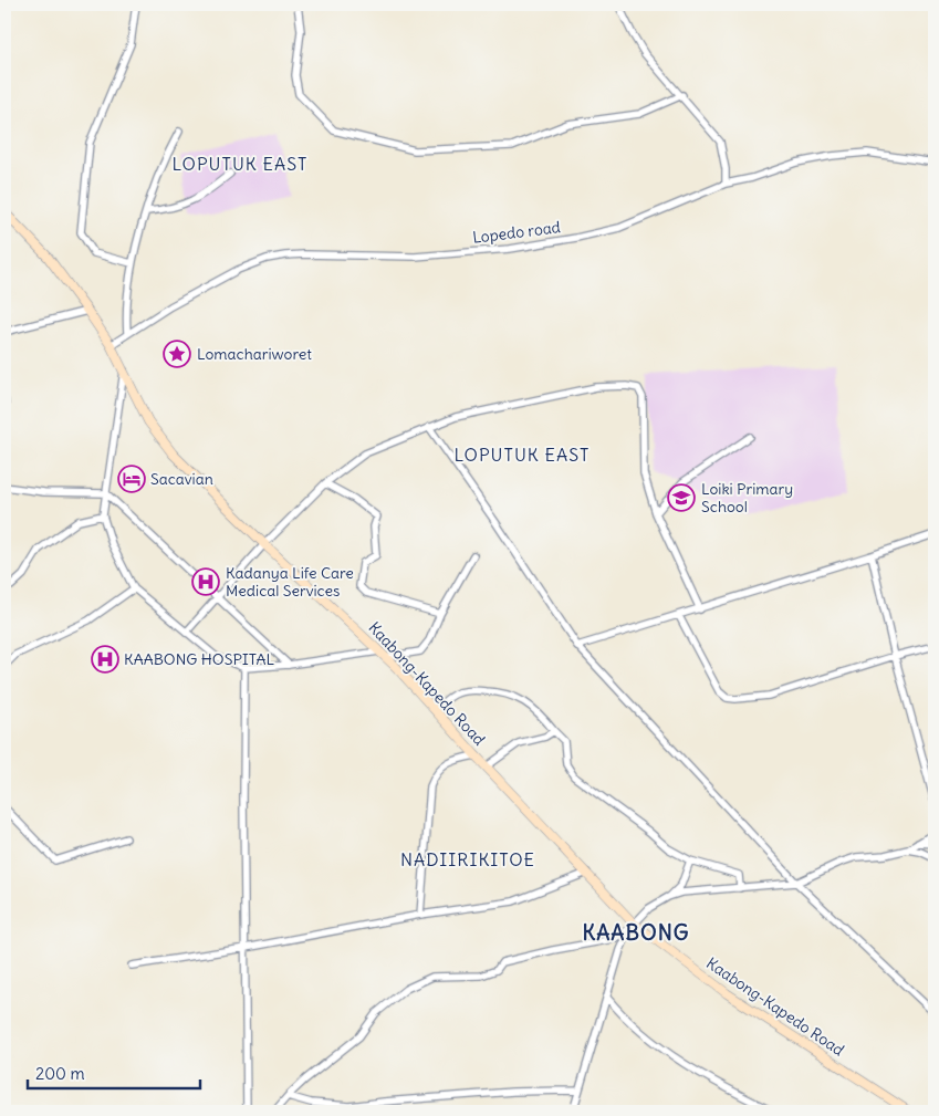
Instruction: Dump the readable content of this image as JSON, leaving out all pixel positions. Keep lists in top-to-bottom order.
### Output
{
  "streets": {
    "main road": ["Kaabong-Kapedo Road"],
    "street": ["Lopedo road"]
  },
  "crossings": [
    ["Lopedo road", "Kaabong-Kapedo Road"]
  ],
  "districts": [
    "LOPUTUK EAST",
    "LOPUTUK EAST",
    "NADIIRIKITOE",
    "KAABONG"
  ],
  "places": {
    "place": ["Lomachariworet"],
    "hotel": ["Sacavian"],
    "school or university": ["Loiki Primary School"],
    "hospital": ["Kadanya Life Care Medical Services", "KAABONG HOSPITAL"]
  },
  "scale_bar": "200 m"
}
